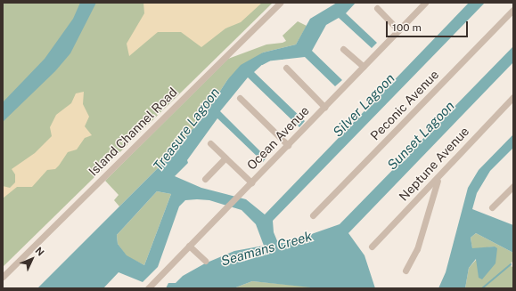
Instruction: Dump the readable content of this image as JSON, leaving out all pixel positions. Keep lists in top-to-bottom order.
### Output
{
  "streets": {
    "street": [
      "Peconic Avenue",
      "Island Channel Road",
      "Ocean Avenue",
      "Neptune Avenue"
    ]
  },
  "water": [
    "Silver Lagoon",
    "Treasure Lagoon",
    "Sunset Lagoon",
    "Seamans Creek"
  ],
  "scale_bar": "100 m",
  "north": "top right"
}
